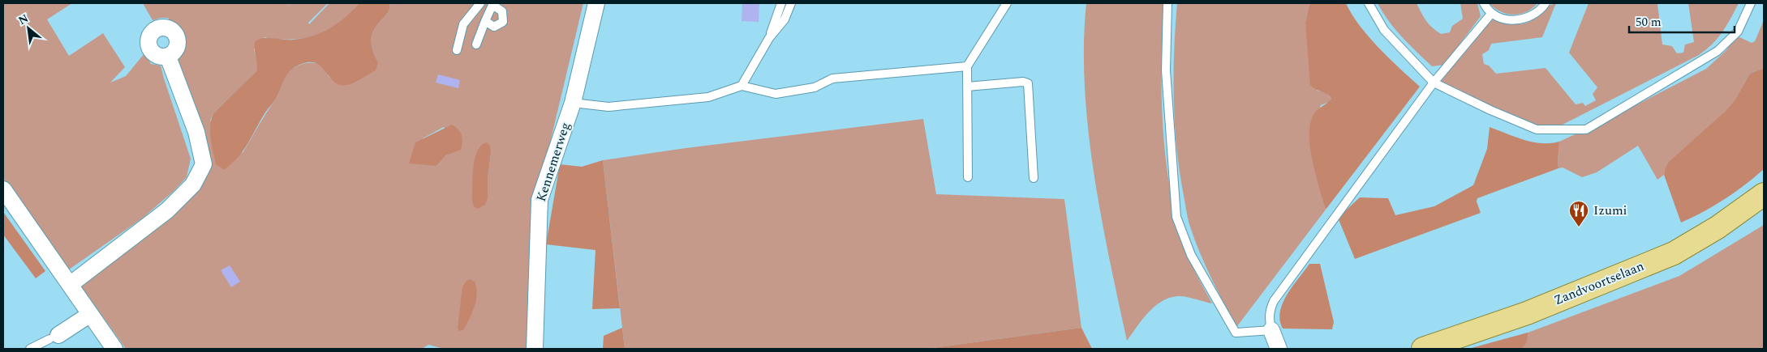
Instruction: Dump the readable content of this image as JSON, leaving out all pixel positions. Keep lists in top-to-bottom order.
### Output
{
  "streets": {
    "main road": ["Zandvoortselaan"],
    "street": ["Kennemerweg"]
  },
  "places": {
    "restaurant": ["Izumi"]
  },
  "scale_bar": "50 m",
  "north": "top left"
}
